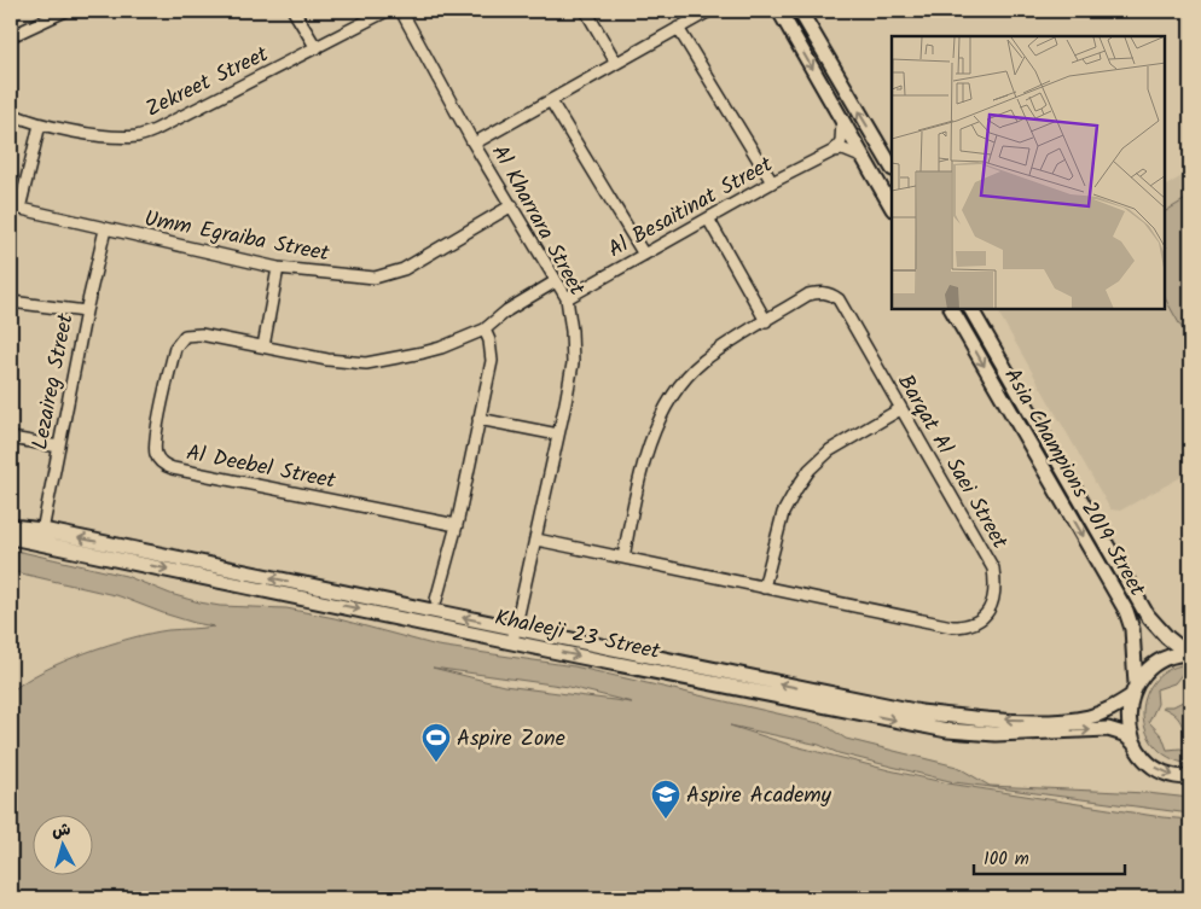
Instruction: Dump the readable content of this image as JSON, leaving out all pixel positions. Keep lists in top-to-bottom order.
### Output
{
  "streets": {
    "main road": ["Asia Champions 2019 Street", "Khaleeji 23 Street"],
    "street": [
      "Zekreet Street",
      "Al Besaitinat Street",
      "Al Kharrara Street",
      "Umm Egraiba Street",
      "Lezaireg Street",
      "Barqat Al Saei Street",
      "Al Deebel Street"
    ]
  },
  "crossings": [
    ["Al Besaitinat Street", "Al Kharrara Street"],
    ["Al Kharrara Street", "Umm Egraiba Street"],
    ["Al Kharrara Street", "Barqat Al Saei Street"],
    ["Al Kharrara Street", "Al Deebel Street"],
    ["Al Kharrara Street", "Khaleeji 23 Street"],
    ["Umm Egraiba Street", "Lezaireg Street"],
    ["Lezaireg Street", "Khaleeji 23 Street"],
    ["Asia Champions 2019 Street", "Khaleeji 23 Street"]
  ],
  "places": {
    "sports": ["Aspire Zone"],
    "school or university": ["Aspire Academy"]
  },
  "scale_bar": "100 m",
  "north": "top"
}
